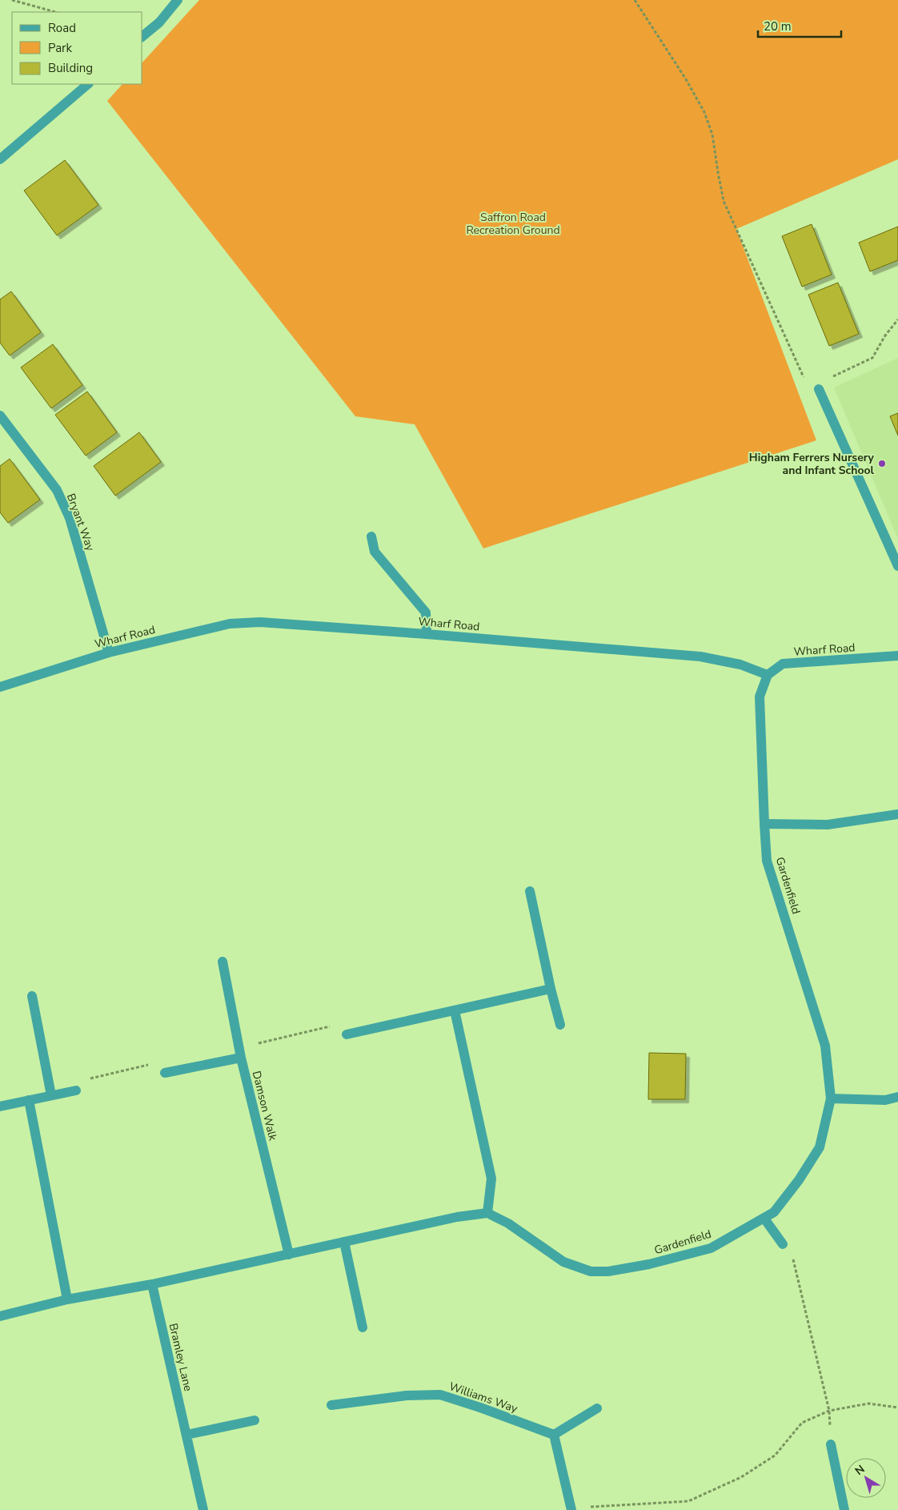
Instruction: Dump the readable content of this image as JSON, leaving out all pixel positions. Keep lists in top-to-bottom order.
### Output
{
  "streets": {
    "street": [
      "Bryant Way",
      "Wharf Road",
      "Gardenfield",
      "Damson Walk",
      "Bramley Lane",
      "Williams Way"
    ]
  },
  "crossings": [
    ["Bryant Way", "Wharf Road"],
    ["Wharf Road", "Gardenfield"]
  ],
  "parks": ["Saffron Road Recreation Ground"],
  "places": ["Higham Ferrers Nursery and Infant School"],
  "legend": ["Road", "Park", "Building"],
  "scale_bar": "20 m",
  "north": "top left"
}
